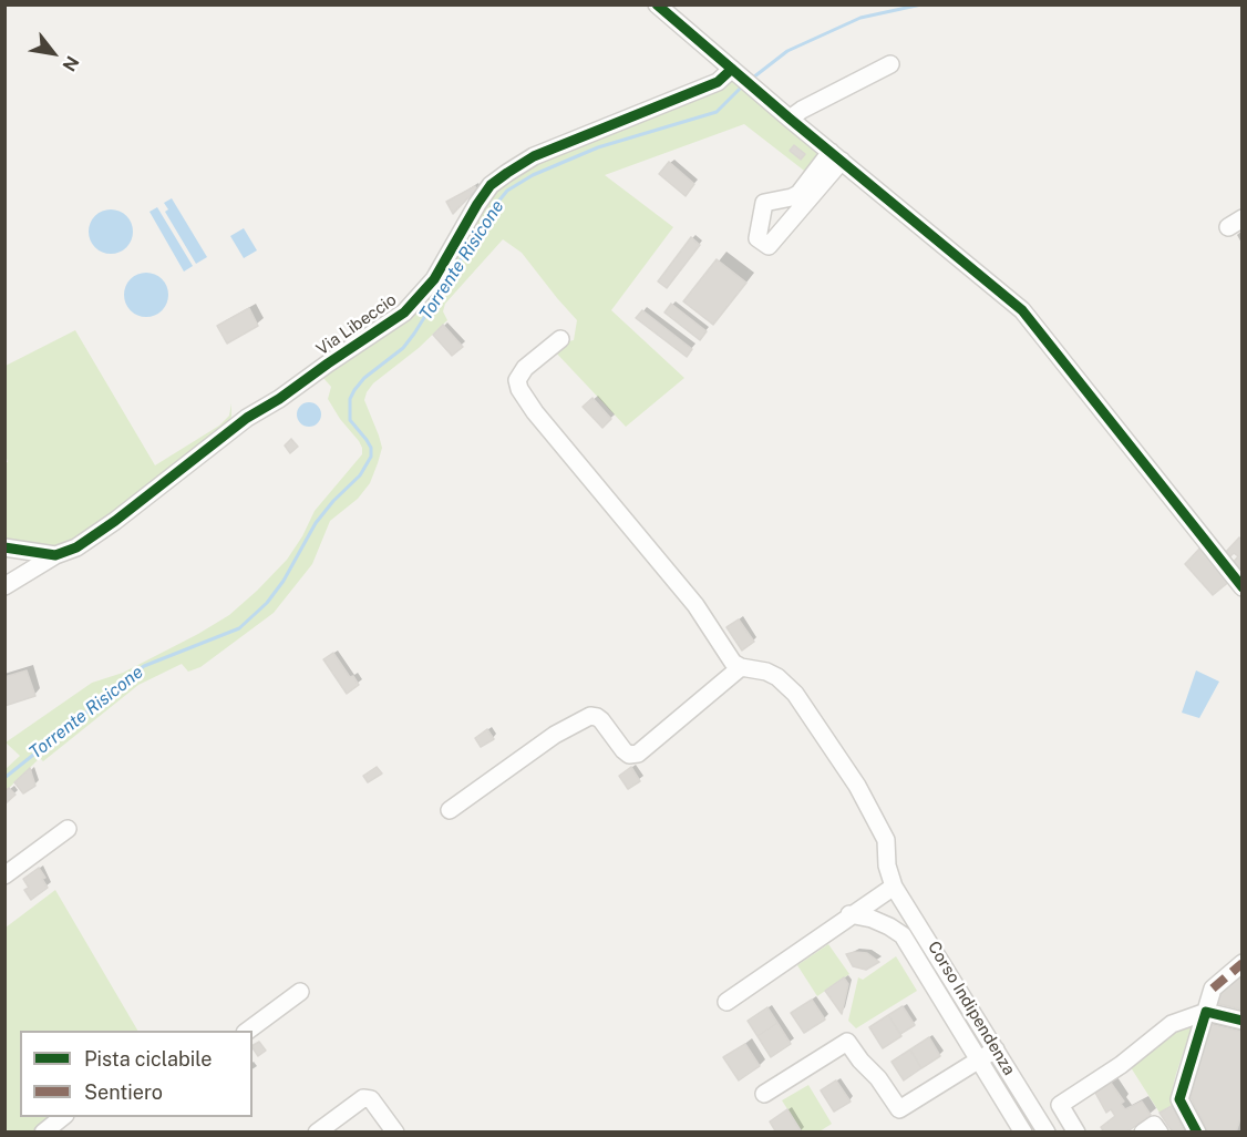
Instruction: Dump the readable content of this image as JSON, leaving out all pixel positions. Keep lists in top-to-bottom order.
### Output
{
  "streets": {
    "street": ["Via Libeccio", "Corso Indipendenza"]
  },
  "water": ["Torrente Risicone"],
  "legend": ["Pista ciclabile", "Sentiero"],
  "north": "bottom right"
}
